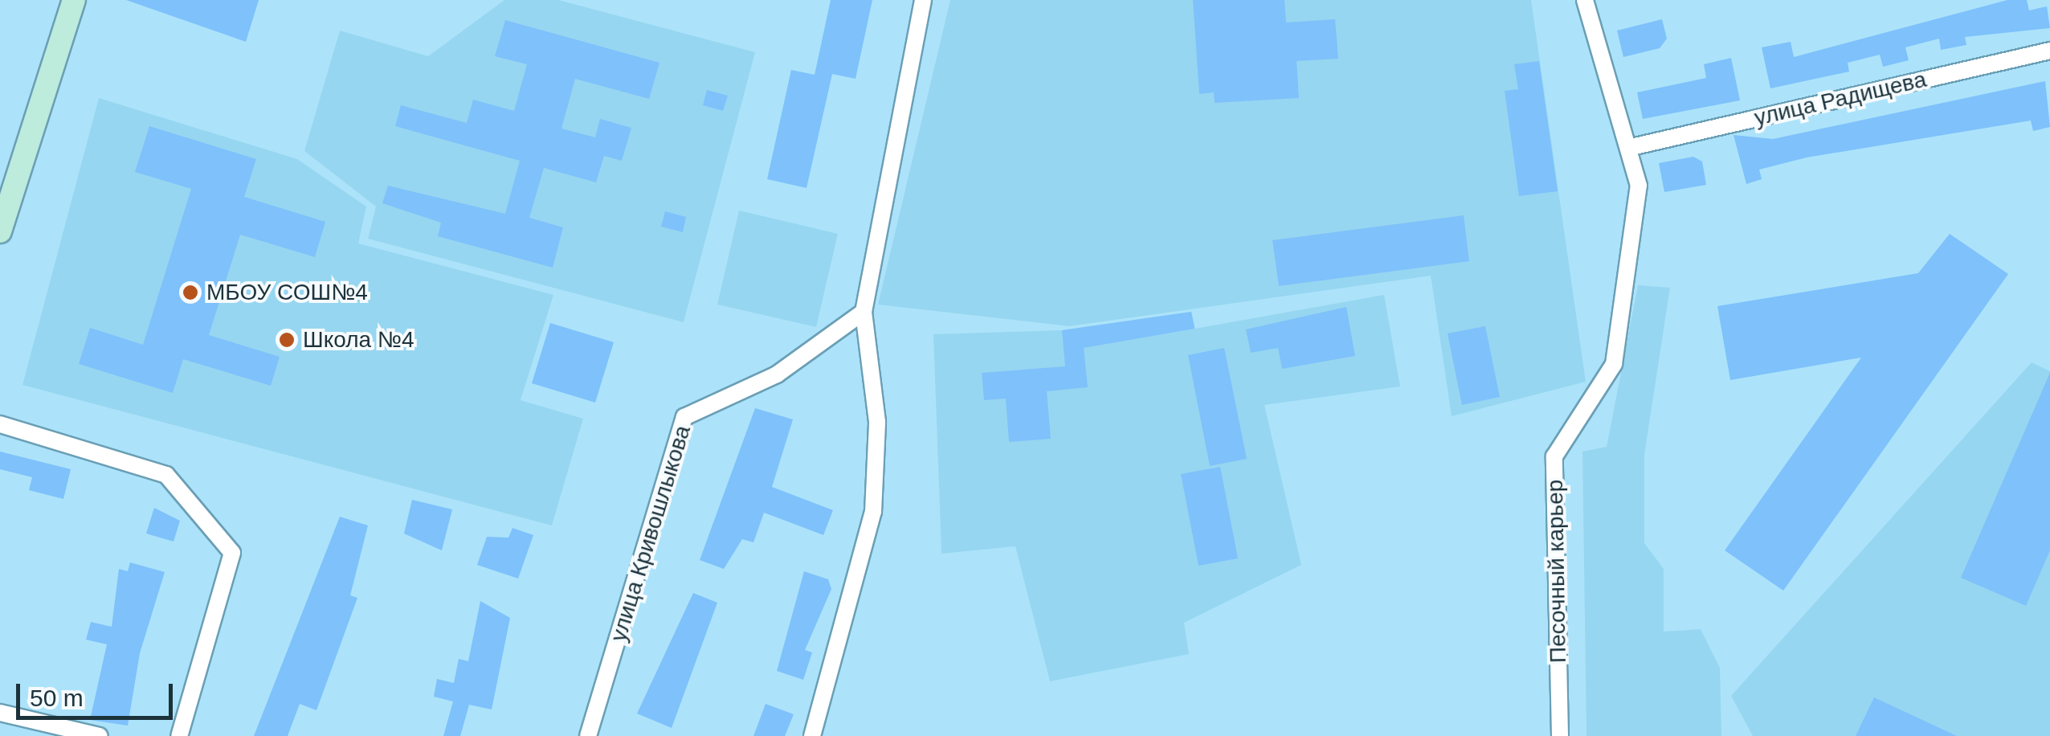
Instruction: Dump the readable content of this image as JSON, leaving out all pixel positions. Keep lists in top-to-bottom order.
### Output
{
  "streets": {
    "street": ["улица Радищева", "улица Кривошлыкова", "Песочный карьер"]
  },
  "crossings": [
    ["улица Радищева", "Песочный карьер"]
  ],
  "places": ["МБОУ СОШ№4", "Школа №4"],
  "scale_bar": "50 m"
}
